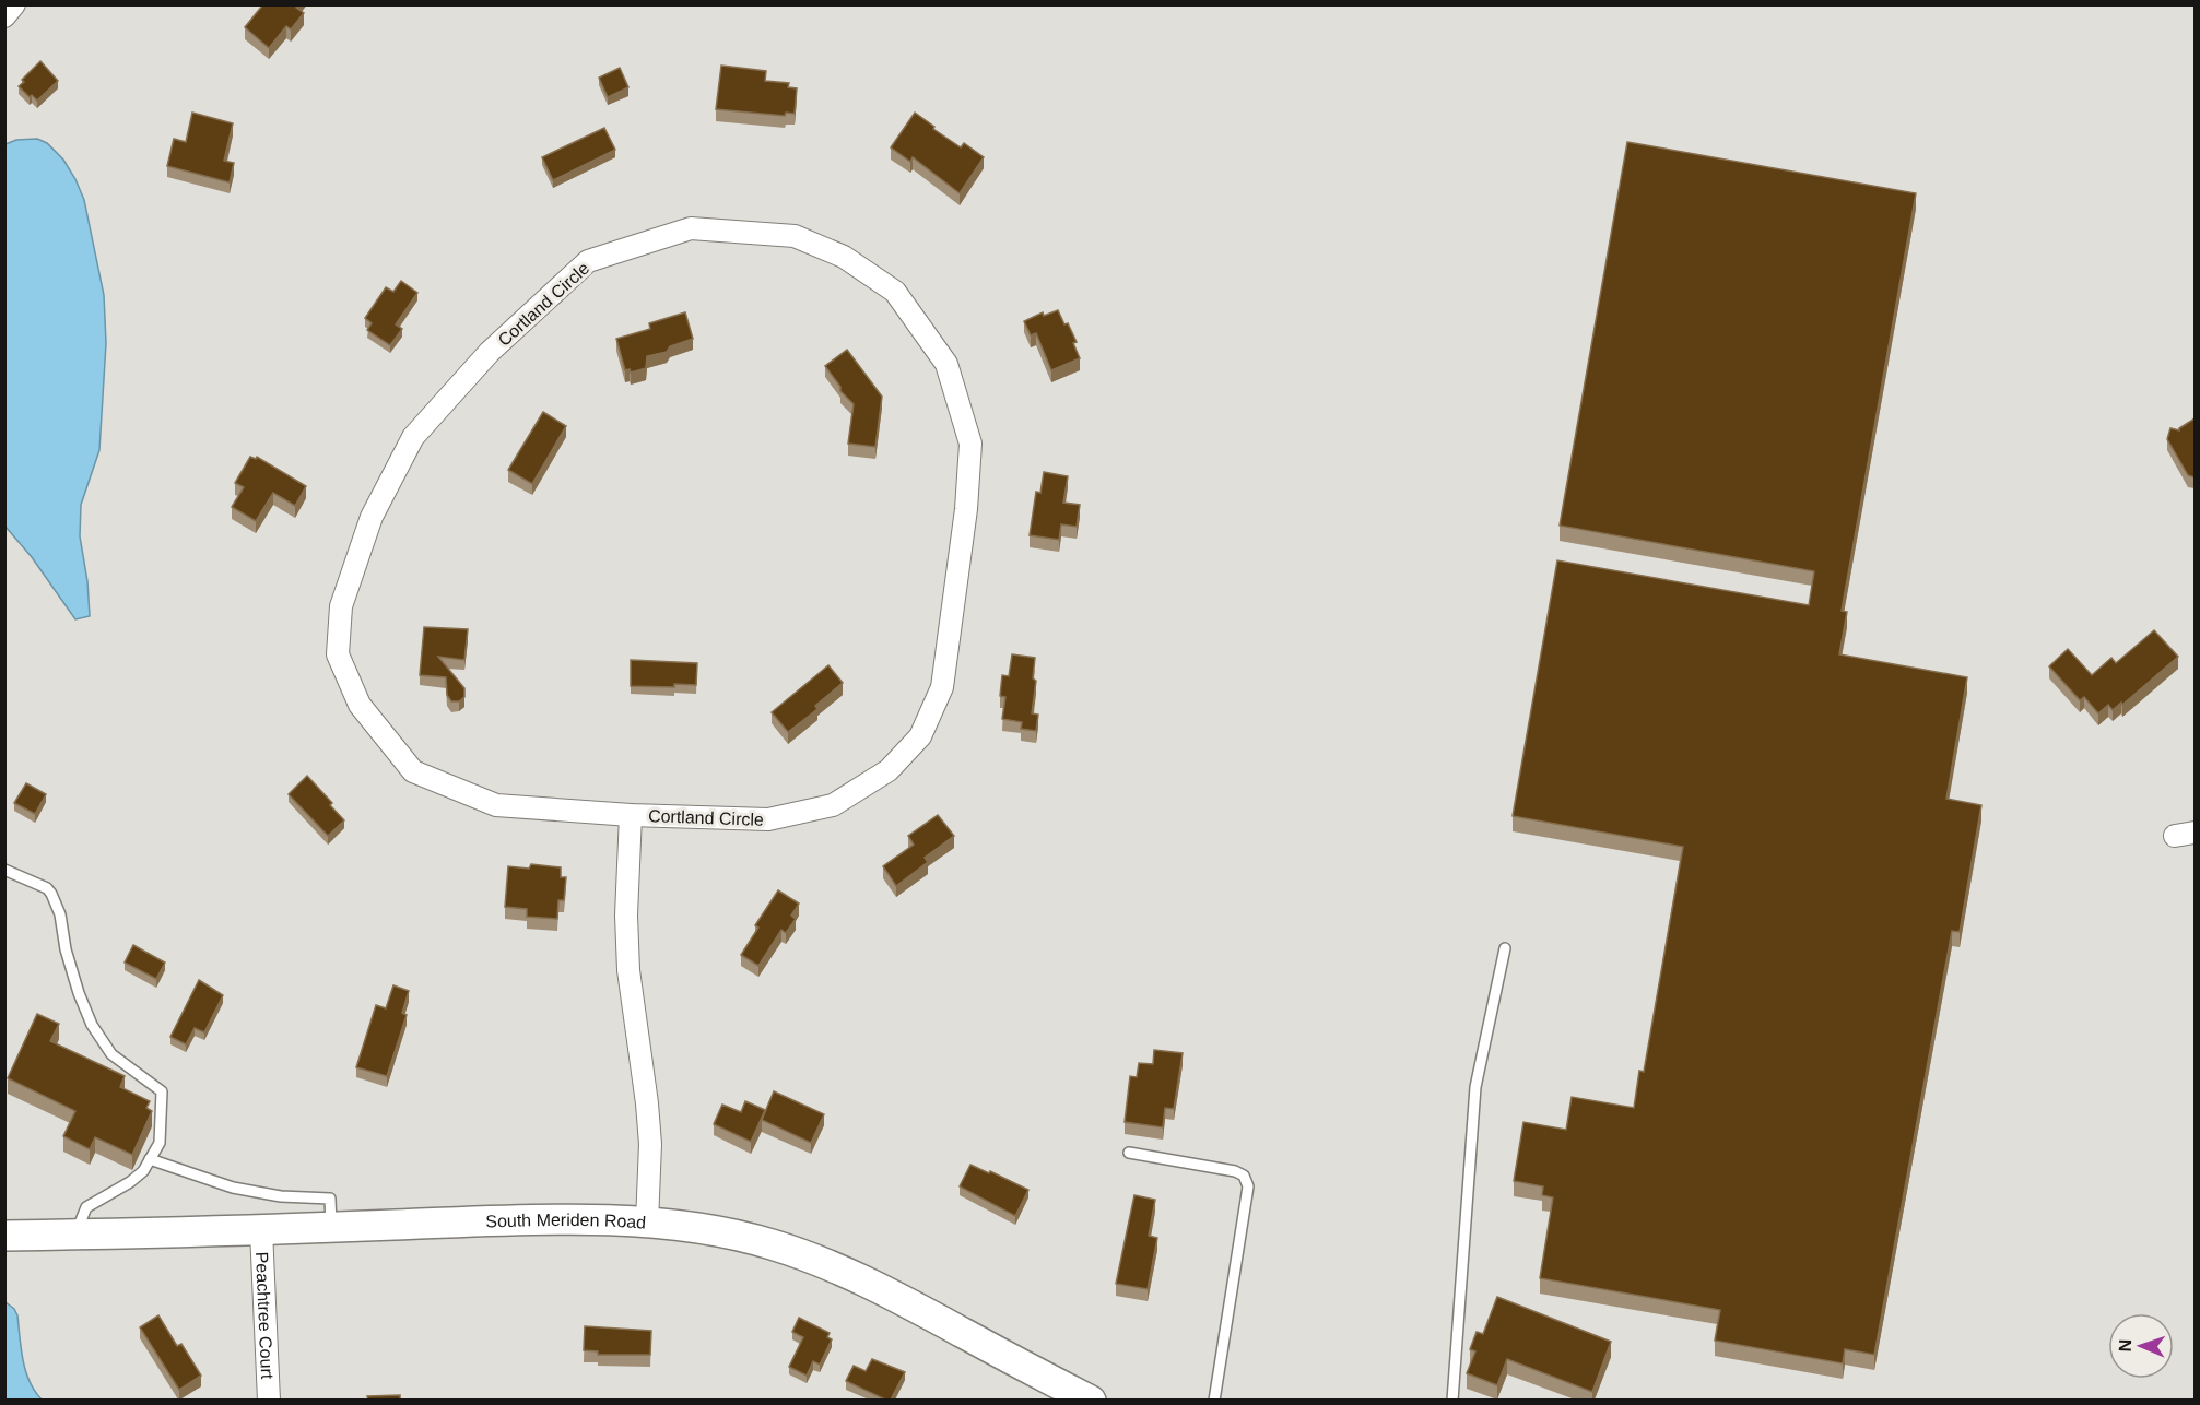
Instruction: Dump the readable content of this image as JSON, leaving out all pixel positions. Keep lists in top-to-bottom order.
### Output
{
  "streets": {
    "main road": ["South Meriden Road"],
    "street": ["Cortland Circle", "Peachtree Court"]
  },
  "crossings": [
    ["Cortland Circle", "South Meriden Road"],
    ["South Meriden Road", "Peachtree Court"]
  ],
  "north": "left"
}
